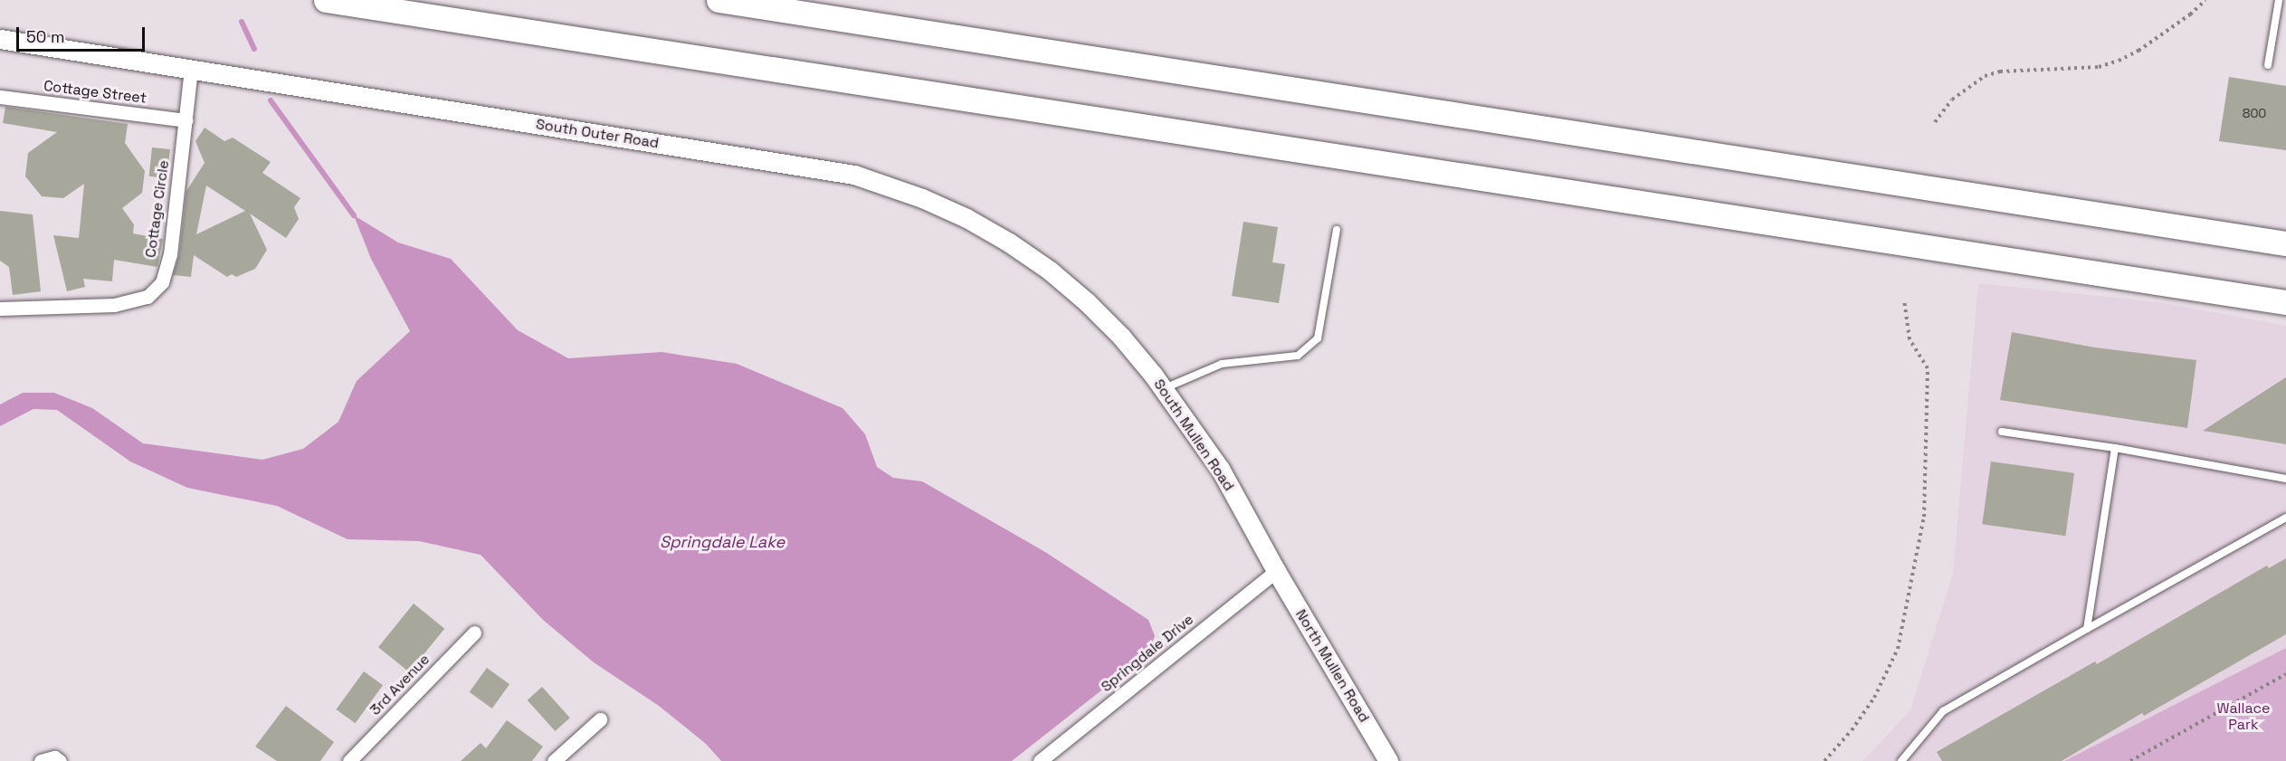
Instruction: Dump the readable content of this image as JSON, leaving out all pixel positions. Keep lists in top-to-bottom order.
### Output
{
  "streets": {
    "street": [
      "Cottage Street",
      "South Outer Road",
      "Cottage Circle",
      "South Mullen Road",
      "Springdale Drive",
      "North Mullen Road",
      "3rd Avenue"
    ]
  },
  "crossings": [
    ["Cottage Street", "Cottage Circle"],
    ["South Outer Road", "Cottage Circle"],
    ["South Outer Road", "South Mullen Road"],
    ["South Mullen Road", "Springdale Drive"],
    ["South Mullen Road", "North Mullen Road"],
    ["Springdale Drive", "North Mullen Road"]
  ],
  "water": ["Springdale Lake"],
  "parks": ["Wallace Park"],
  "house_numbers": ["800"],
  "scale_bar": "50 m"
}
